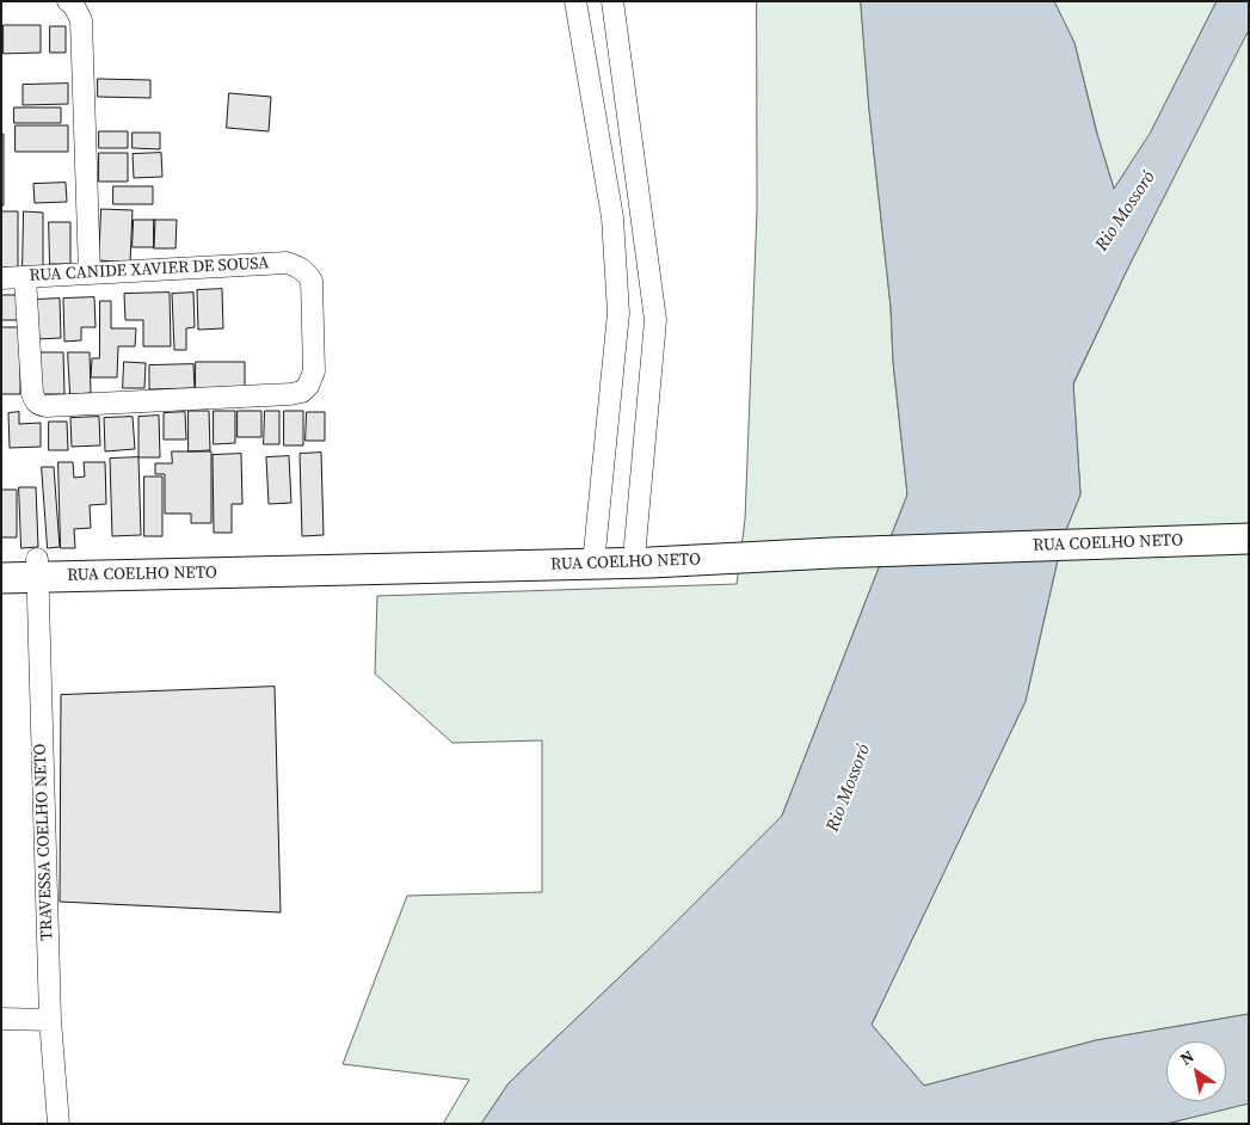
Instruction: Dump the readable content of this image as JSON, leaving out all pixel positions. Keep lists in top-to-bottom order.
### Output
{
  "streets": {
    "main road": ["RUA COELHO NETO"],
    "street": ["RUA CANIDE XAVIER DE SOUSA", "TRAVESSA COELHO NETO"]
  },
  "crossings": [
    ["RUA COELHO NETO", "TRAVESSA COELHO NETO"]
  ],
  "water": ["Rio Mossoró"],
  "north": "top left"
}
